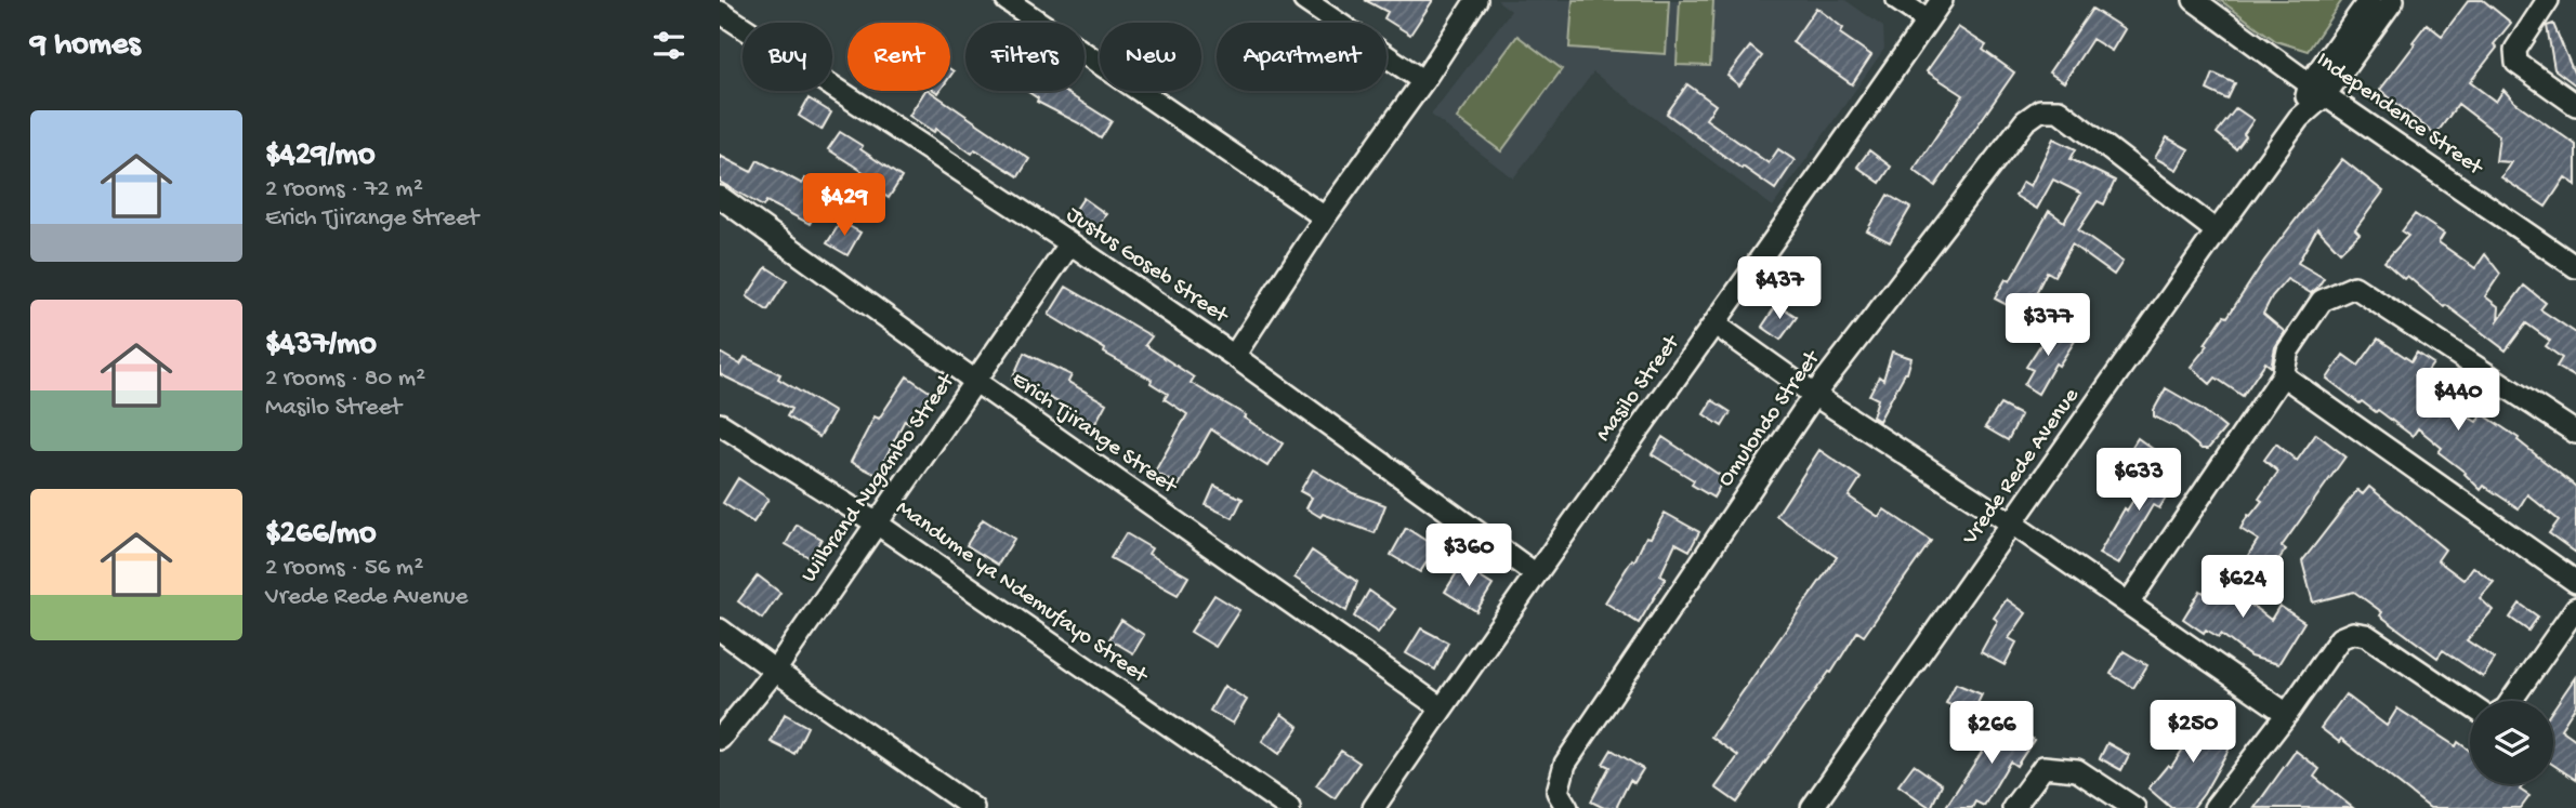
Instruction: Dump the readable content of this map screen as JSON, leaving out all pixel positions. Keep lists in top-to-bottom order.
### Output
{
  "streets": {
    "street": [
      "Independence Street",
      "Justus Goseb Street",
      "Masilo Street",
      "Omulondo Street",
      "Erich Tjirange Street",
      "Vrede Rede Avenue",
      "Wilbrand Nugambo Street",
      "Mandume ya Ndemufayo Street"
    ]
  },
  "crossings": [
    ["Independence Street", "Vrede Rede Avenue"],
    ["Justus Goseb Street", "Masilo Street"],
    ["Justus Goseb Street", "Wilbrand Nugambo Street"],
    ["Masilo Street", "Erich Tjirange Street"],
    ["Omulondo Street", "Vrede Rede Avenue"],
    ["Erich Tjirange Street", "Wilbrand Nugambo Street"],
    ["Wilbrand Nugambo Street", "Mandume ya Ndemufayo Street"]
  ],
  "page": {
    "heading": "9 homes",
    "chip": [
      "Buy",
      "Rent",
      "Filters",
      "New",
      "Apartment"
    ],
    "list": [
      {
        "name": "$429/mo",
        "note": "2 rooms · 72 m² · Erich Tjirange Street"
      },
      {
        "name": "$437/mo",
        "note": "2 rooms · 80 m² · Masilo Street"
      },
      {
        "name": "$266/mo",
        "note": "2 rooms · 56 m² · Vrede Rede Avenue"
      }
    ],
    "price": [
      "$429",
      "$437",
      "$377",
      "$440",
      "$633",
      "$360",
      "$624",
      "$250",
      "$266"
    ]
  }
}
